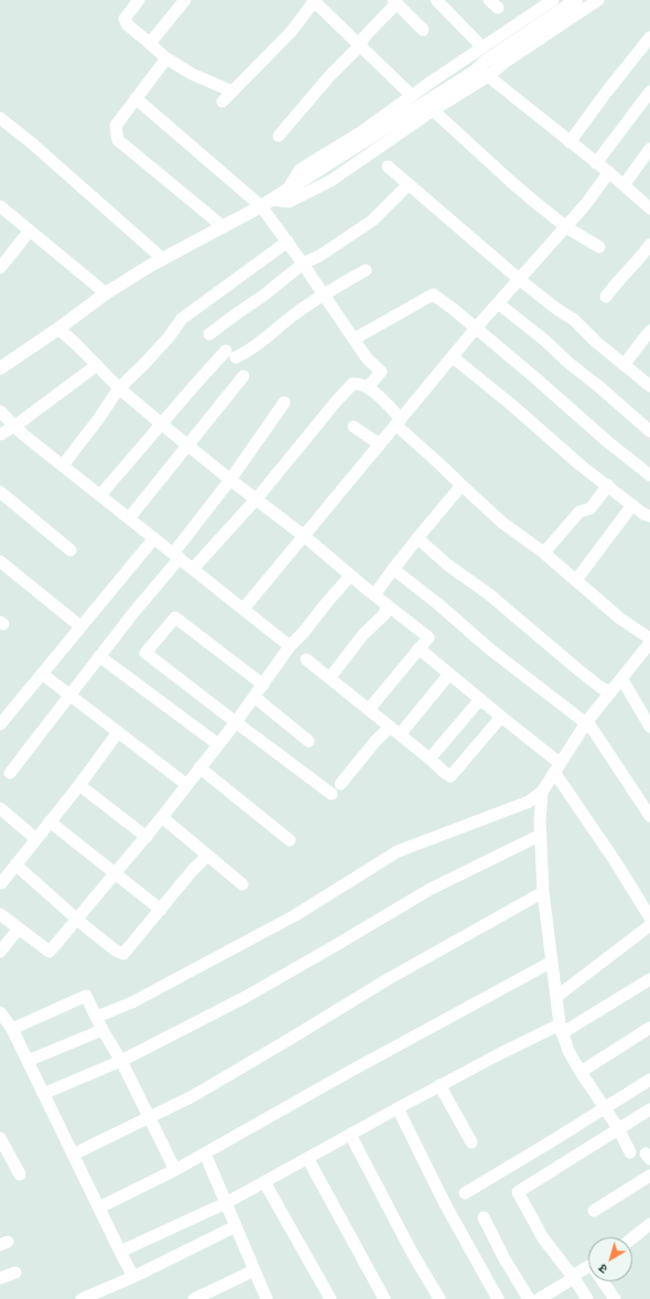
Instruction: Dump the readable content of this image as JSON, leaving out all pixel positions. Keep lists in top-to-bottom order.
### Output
{
  "north": "bottom left"
}
